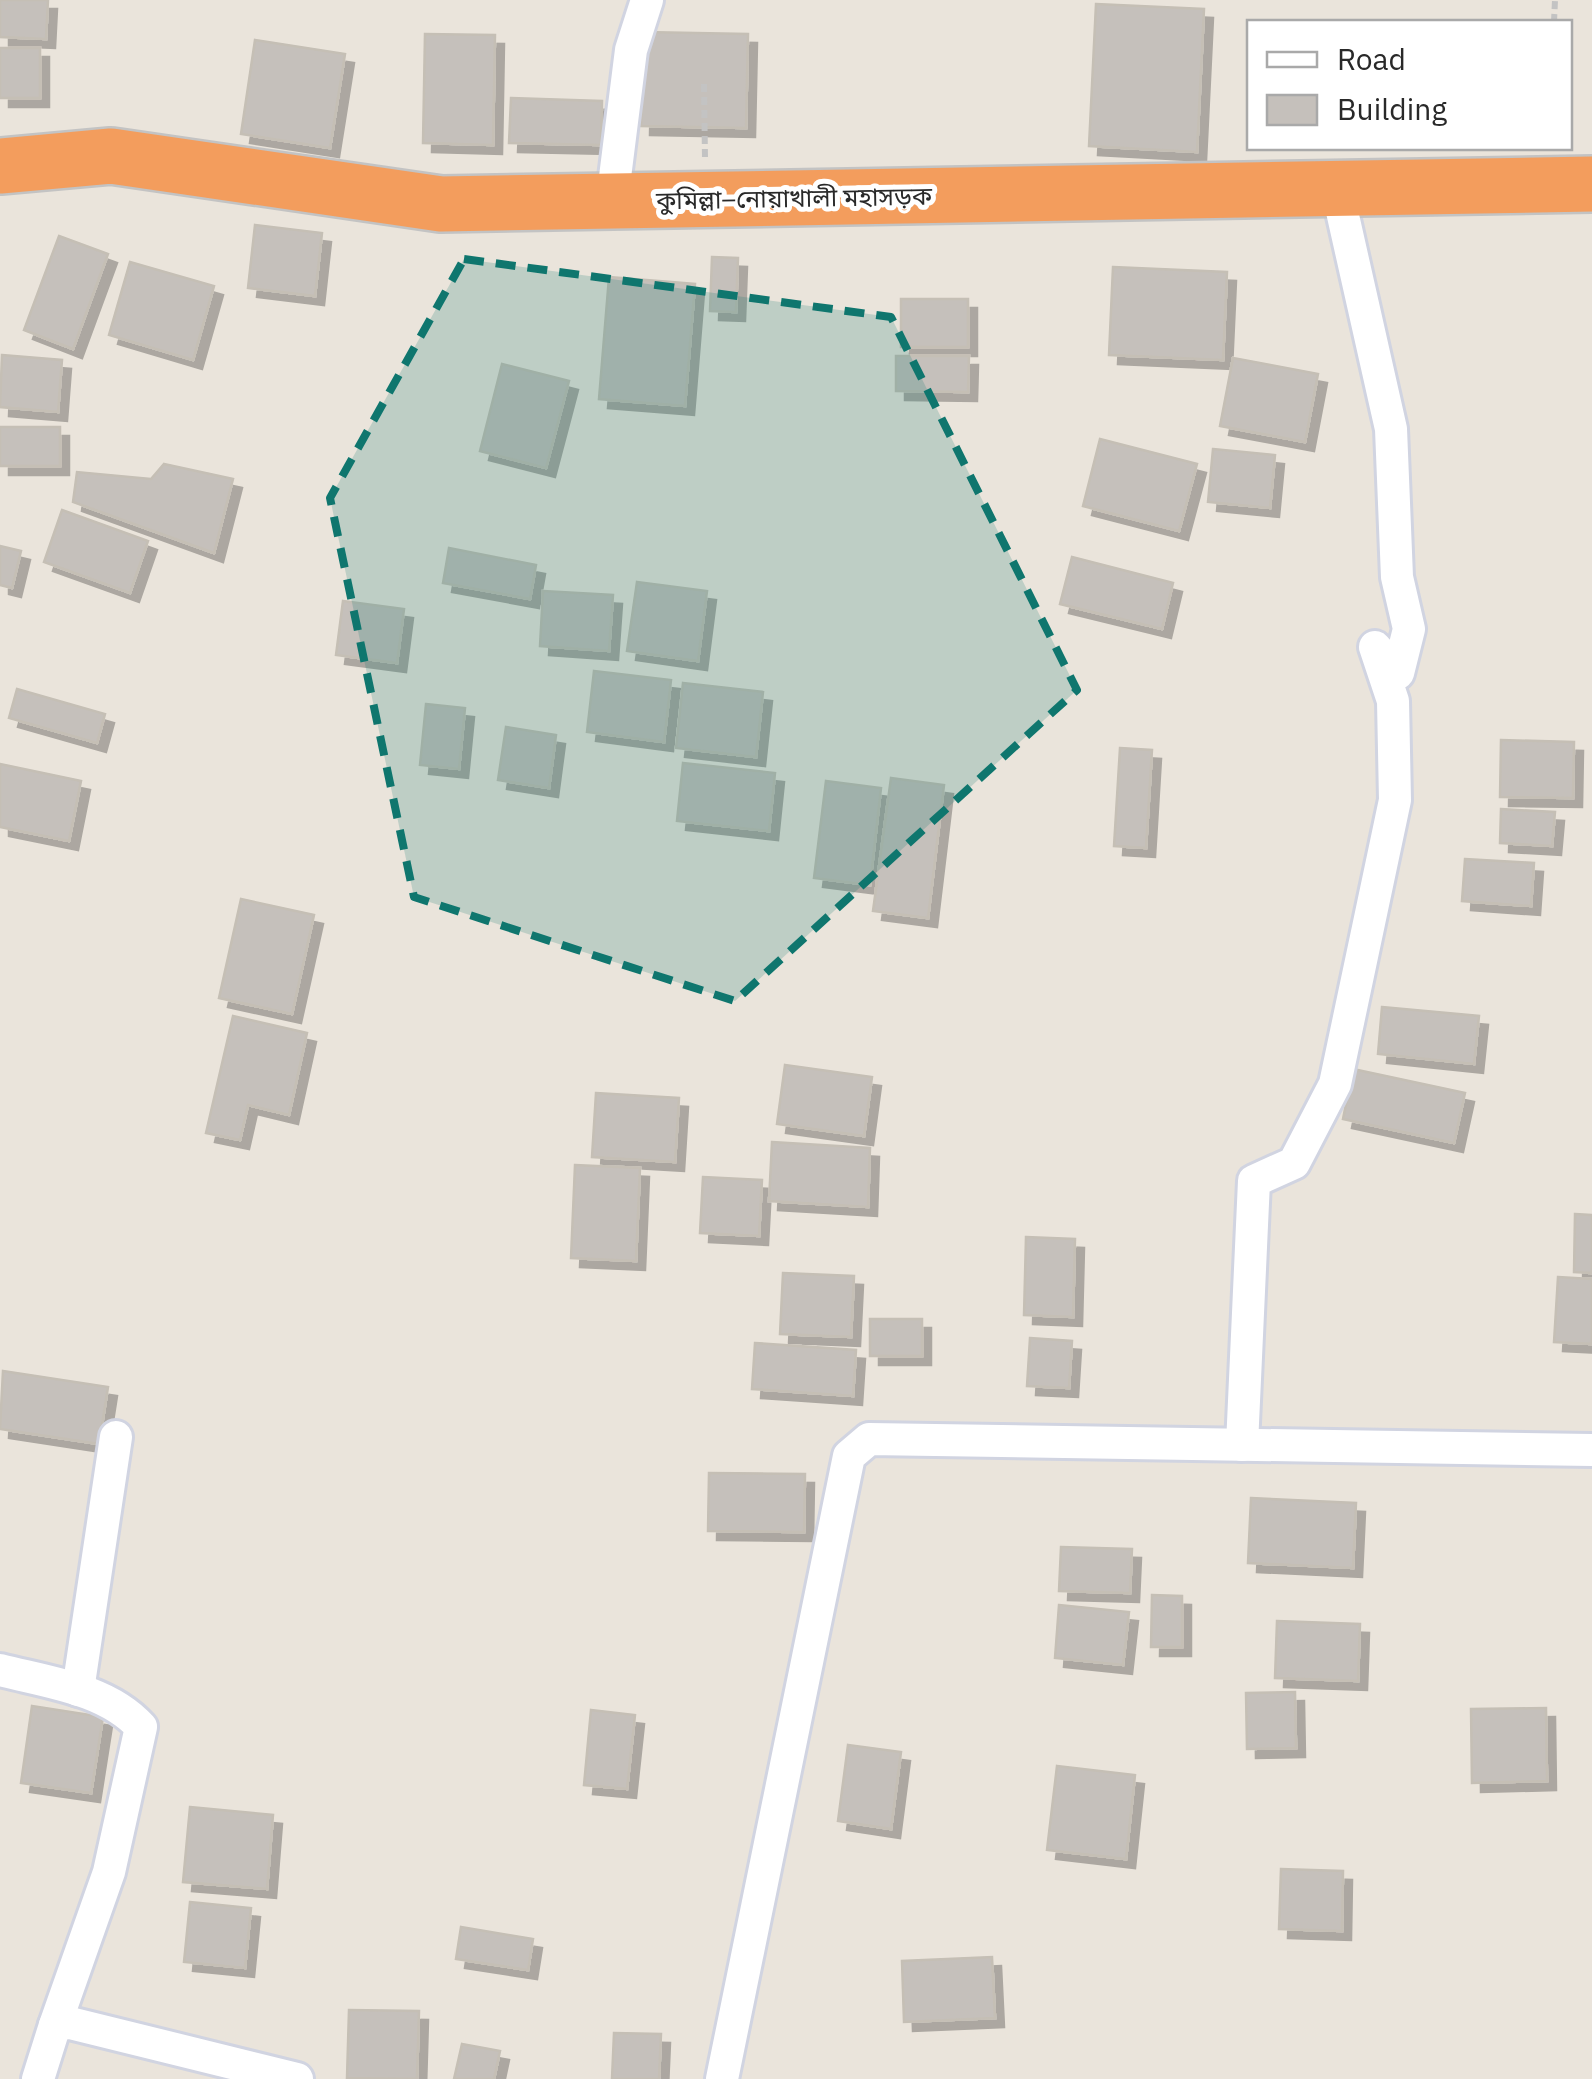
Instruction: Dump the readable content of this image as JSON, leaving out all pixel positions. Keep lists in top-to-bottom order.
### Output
{
  "streets": {
    "highway": ["কুমিল্লা–নোয়াখালী মহাসড়ক"]
  },
  "legend": ["Road", "Building"]
}
